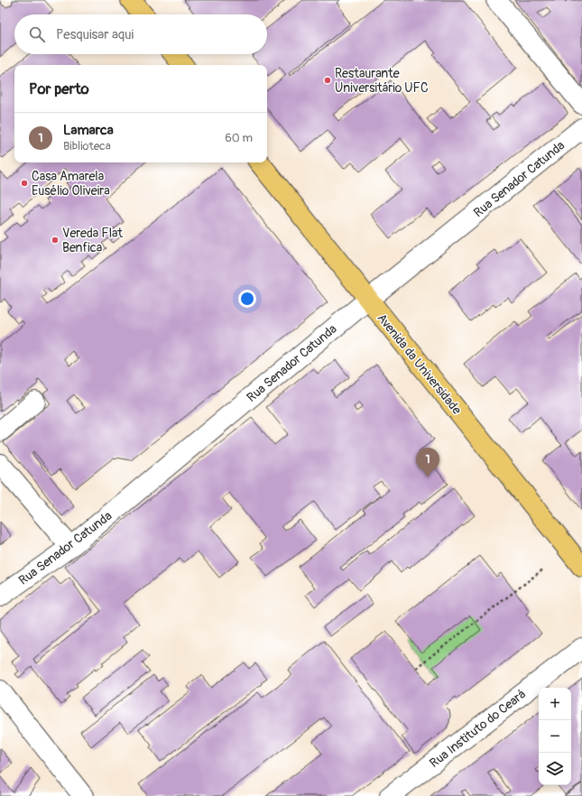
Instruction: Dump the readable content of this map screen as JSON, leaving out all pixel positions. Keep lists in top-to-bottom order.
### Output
{
  "streets": {
    "main road": ["Avenida da Universidade"],
    "street": ["Rua Senador Catunda", "Rua Instituto do Ceará"]
  },
  "crossings": [
    ["Rua Senador Catunda", "Avenida da Universidade"]
  ],
  "places": ["Restaurante Universitário UFC", "Casa Amarela Eusélio Oliveira", "Vereda Flat Benfica"],
  "page": {
    "search": "Pesquisar aqui",
    "heading": "Por perto",
    "list": [
      {
        "mark": "1",
        "name": "Lamarca",
        "note": "Biblioteca",
        "value": "60 m"
      }
    ],
    "pins": "1",
    "map_buttons": ["+", "−"]
  }
}
